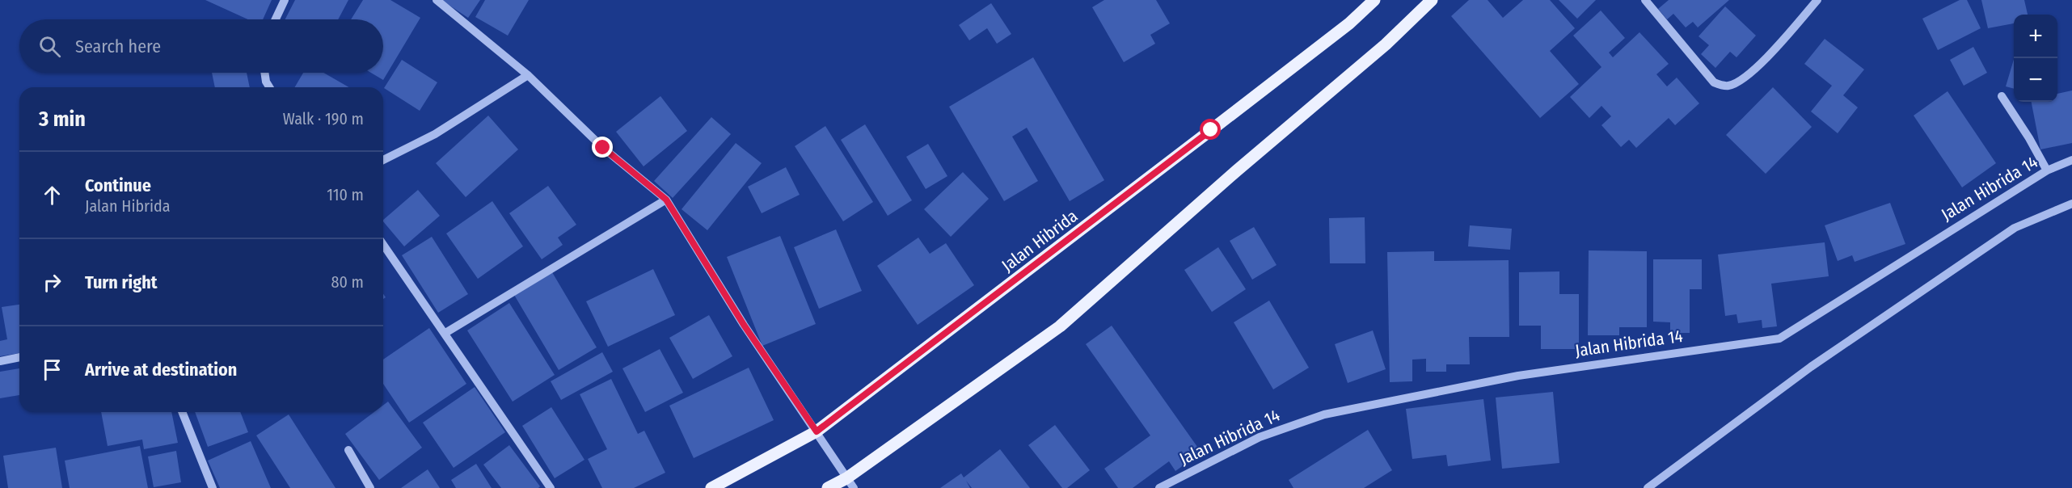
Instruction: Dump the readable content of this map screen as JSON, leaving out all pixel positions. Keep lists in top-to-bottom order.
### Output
{
  "streets": {
    "main road": ["Jalan Hibrida"],
    "street": ["Jalan Hibrida 14"]
  },
  "page": {
    "map_buttons": ["+", "−"],
    "search": "Search here",
    "heading": ["3 min", "Walk · 190 m"],
    "list": [
      ["Continue", "Jalan Hibrida", "110 m"],
      ["Turn right", "80 m"],
      "Arrive at destination"
    ]
  }
}
